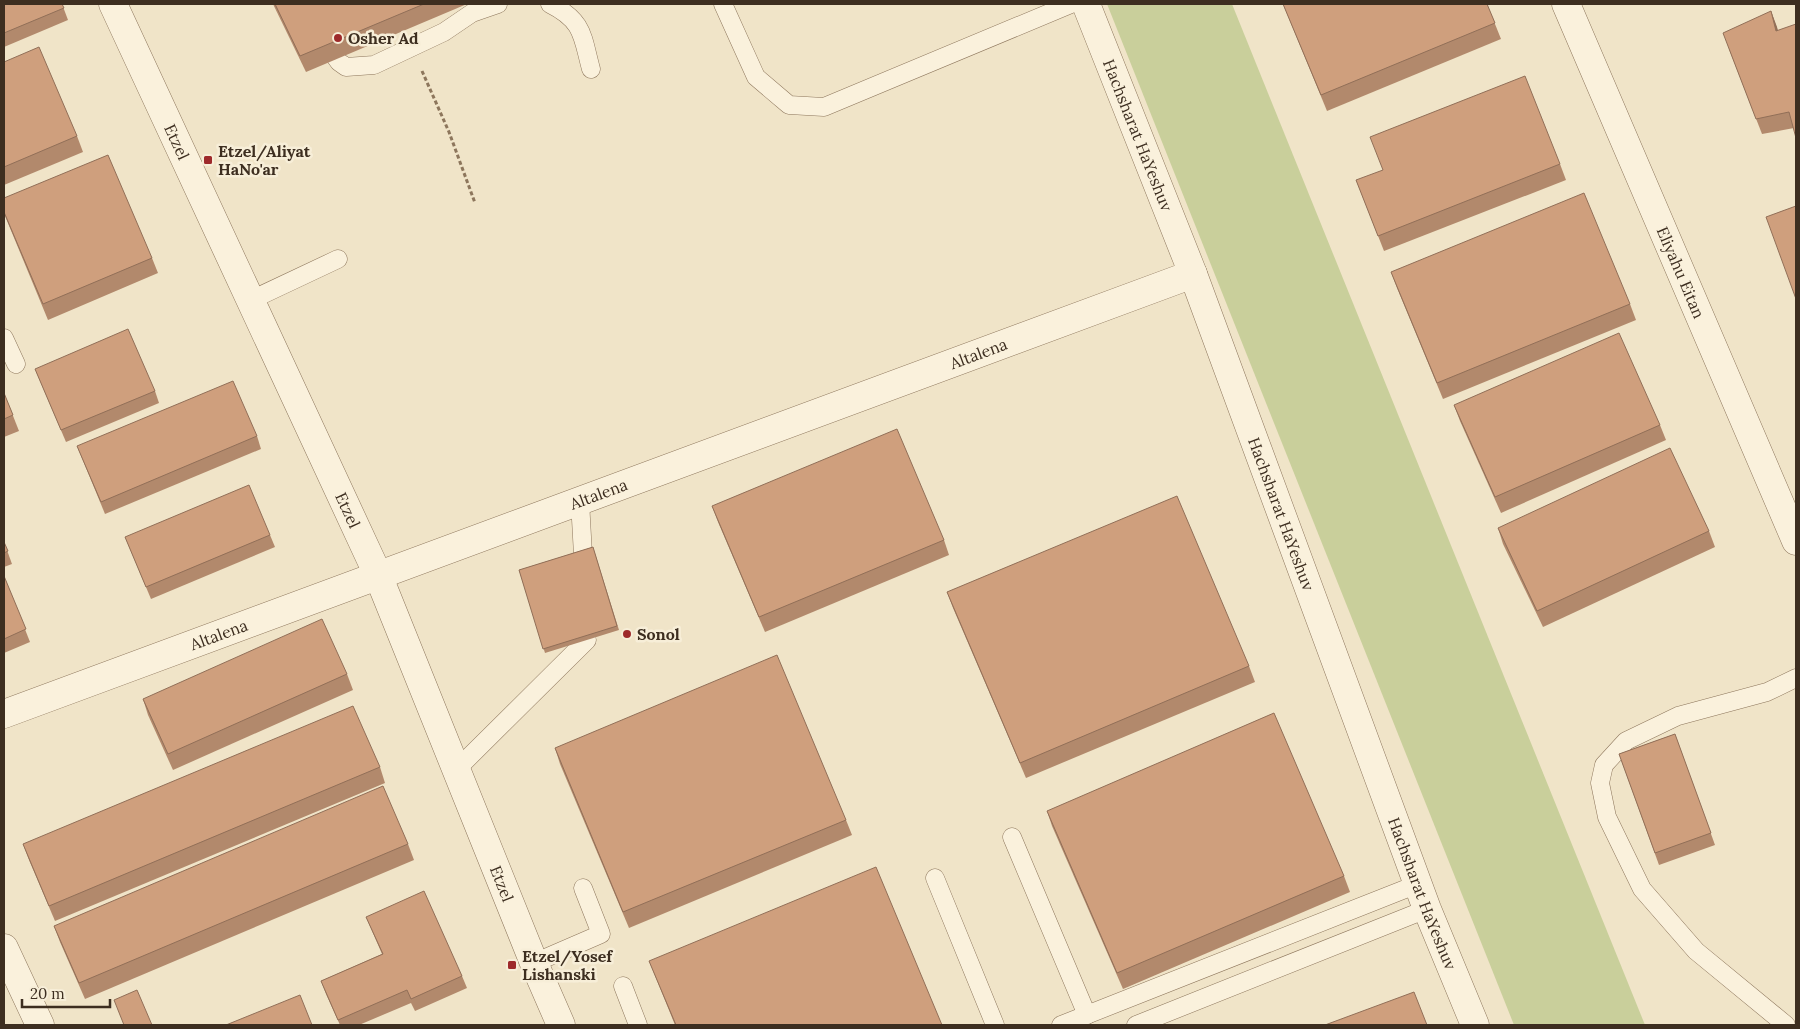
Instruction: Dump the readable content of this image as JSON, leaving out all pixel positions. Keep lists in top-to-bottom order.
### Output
{
  "streets": {
    "street": [
      "Hachsharat HaYeshuv",
      "Etzel",
      "Eliyahu Eitan",
      "Altalena"
    ]
  },
  "crossings": [
    ["Hachsharat HaYeshuv", "Altalena"],
    ["Etzel", "Altalena"]
  ],
  "places": {
    "other": ["Osher Ad", "Sonol"],
    "transit": ["Etzel/Aliyat HaNo'ar", "Etzel/Yosef Lishanski"]
  },
  "scale_bar": "20 m"
}
